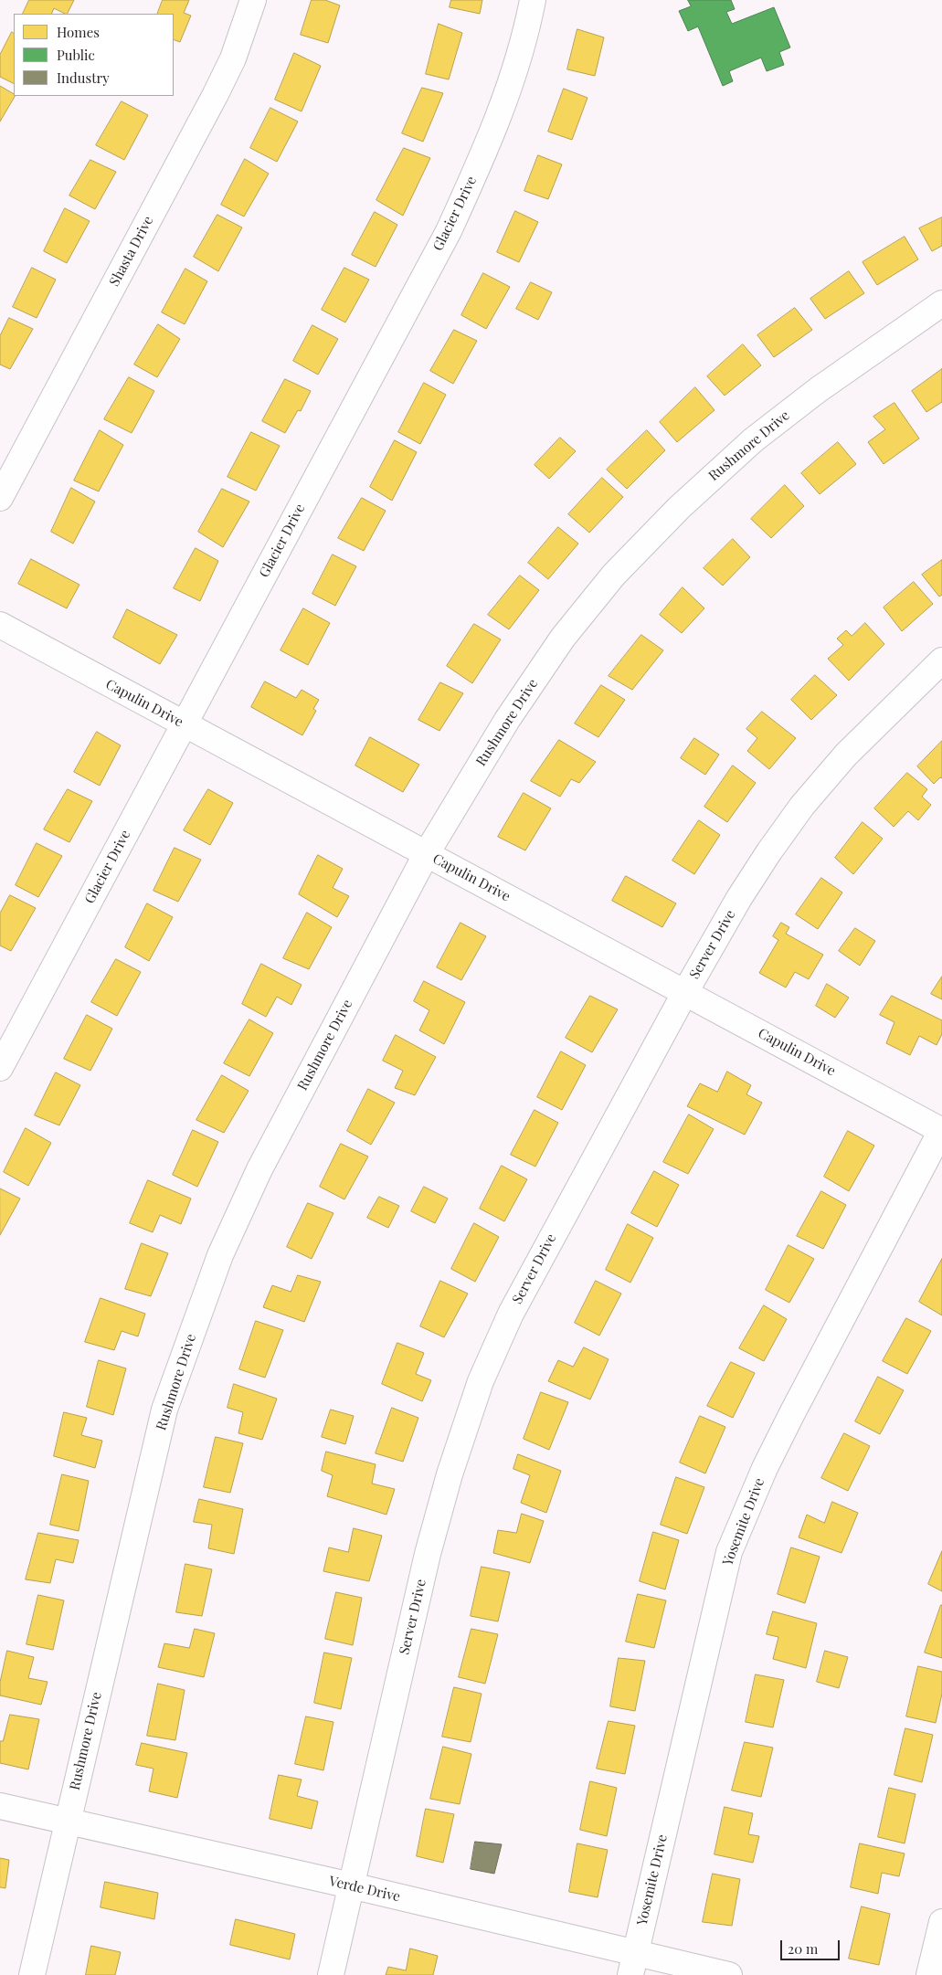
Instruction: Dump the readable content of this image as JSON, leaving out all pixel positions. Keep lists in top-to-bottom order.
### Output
{
  "streets": {
    "street": [
      "Glacier Drive",
      "Shasta Drive",
      "Rushmore Drive",
      "Capulin Drive",
      "Server Drive",
      "Yosemite Drive",
      "Verde Drive"
    ]
  },
  "crossings": [
    ["Glacier Drive", "Capulin Drive"],
    ["Rushmore Drive", "Capulin Drive"],
    ["Rushmore Drive", "Verde Drive"],
    ["Capulin Drive", "Server Drive"],
    ["Capulin Drive", "Yosemite Drive"],
    ["Server Drive", "Verde Drive"],
    ["Yosemite Drive", "Verde Drive"]
  ],
  "legend": ["Homes", "Public", "Industry"],
  "scale_bar": "20 m"
}
